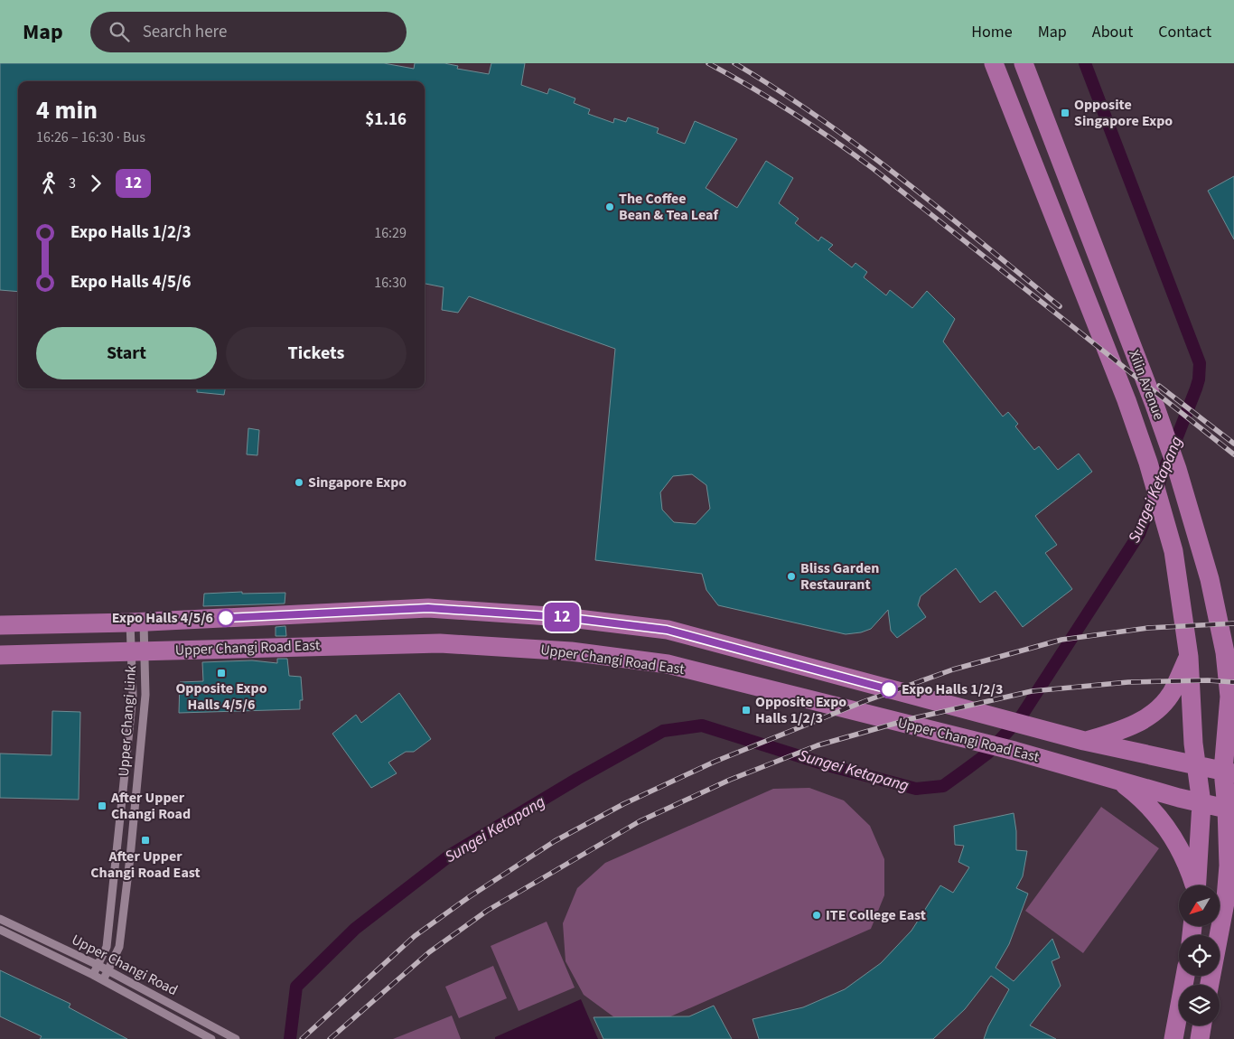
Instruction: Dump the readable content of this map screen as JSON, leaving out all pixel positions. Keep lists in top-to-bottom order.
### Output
{
  "streets": {
    "main road": ["Xilin Avenue", "Upper Changi Road East"],
    "street": ["Upper Changi Link", "Upper Changi Road"]
  },
  "crossings": [
    ["Xilin Avenue", "Upper Changi Road East"],
    ["Upper Changi Road East", "Upper Changi Link"],
    ["Upper Changi Link", "Upper Changi Road"]
  ],
  "water": ["Sungei Ketapang"],
  "places": {
    "transit": [
      "Opposite Singapore Expo",
      "Opposite Expo Halls 4/5/6",
      "Opposite Expo Halls 1/2/3",
      "After Upper Changi Road",
      "After Upper Changi Road East"
    ],
    "other": [
      "The Coffee Bean & Tea Leaf",
      "Singapore Expo",
      "Bliss Garden Restaurant",
      "Expo Halls 4/5/6",
      "Expo Halls 1/2/3",
      "ITE College East"
    ]
  },
  "lines": ["bus line 12"],
  "north": "bottom left",
  "page": {
    "header": "Map",
    "search": "Search here",
    "nav": [
      "Home",
      "Map",
      "About",
      "Contact"
    ],
    "on_map": "12",
    "heading": ["4 min", "16:26 – 16:30 · Bus", "$1.16"],
    "legs": ["3", "12"],
    "list": [
      {
        "name": "Expo Halls 1/2/3",
        "value": "16:29"
      },
      {
        "name": "Expo Halls 4/5/6",
        "value": "16:30"
      }
    ],
    "buttons": ["Start", "Tickets"]
  }
}
